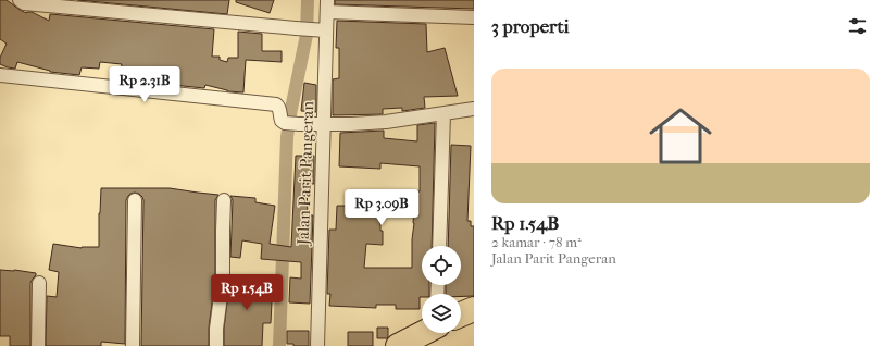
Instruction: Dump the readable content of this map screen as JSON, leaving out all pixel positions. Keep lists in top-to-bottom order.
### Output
{
  "streets": {
    "street": ["Jalan Parit Pangeran"]
  },
  "page": {
    "heading": "3 properti",
    "list": [
      {
        "name": "Rp 1.54B",
        "note": "2 kamar · 78 m² · Jalan Parit Pangeran"
      }
    ],
    "price": ["Rp 2.31B", "Rp 3.09B", "Rp 1.54B"]
  }
}
